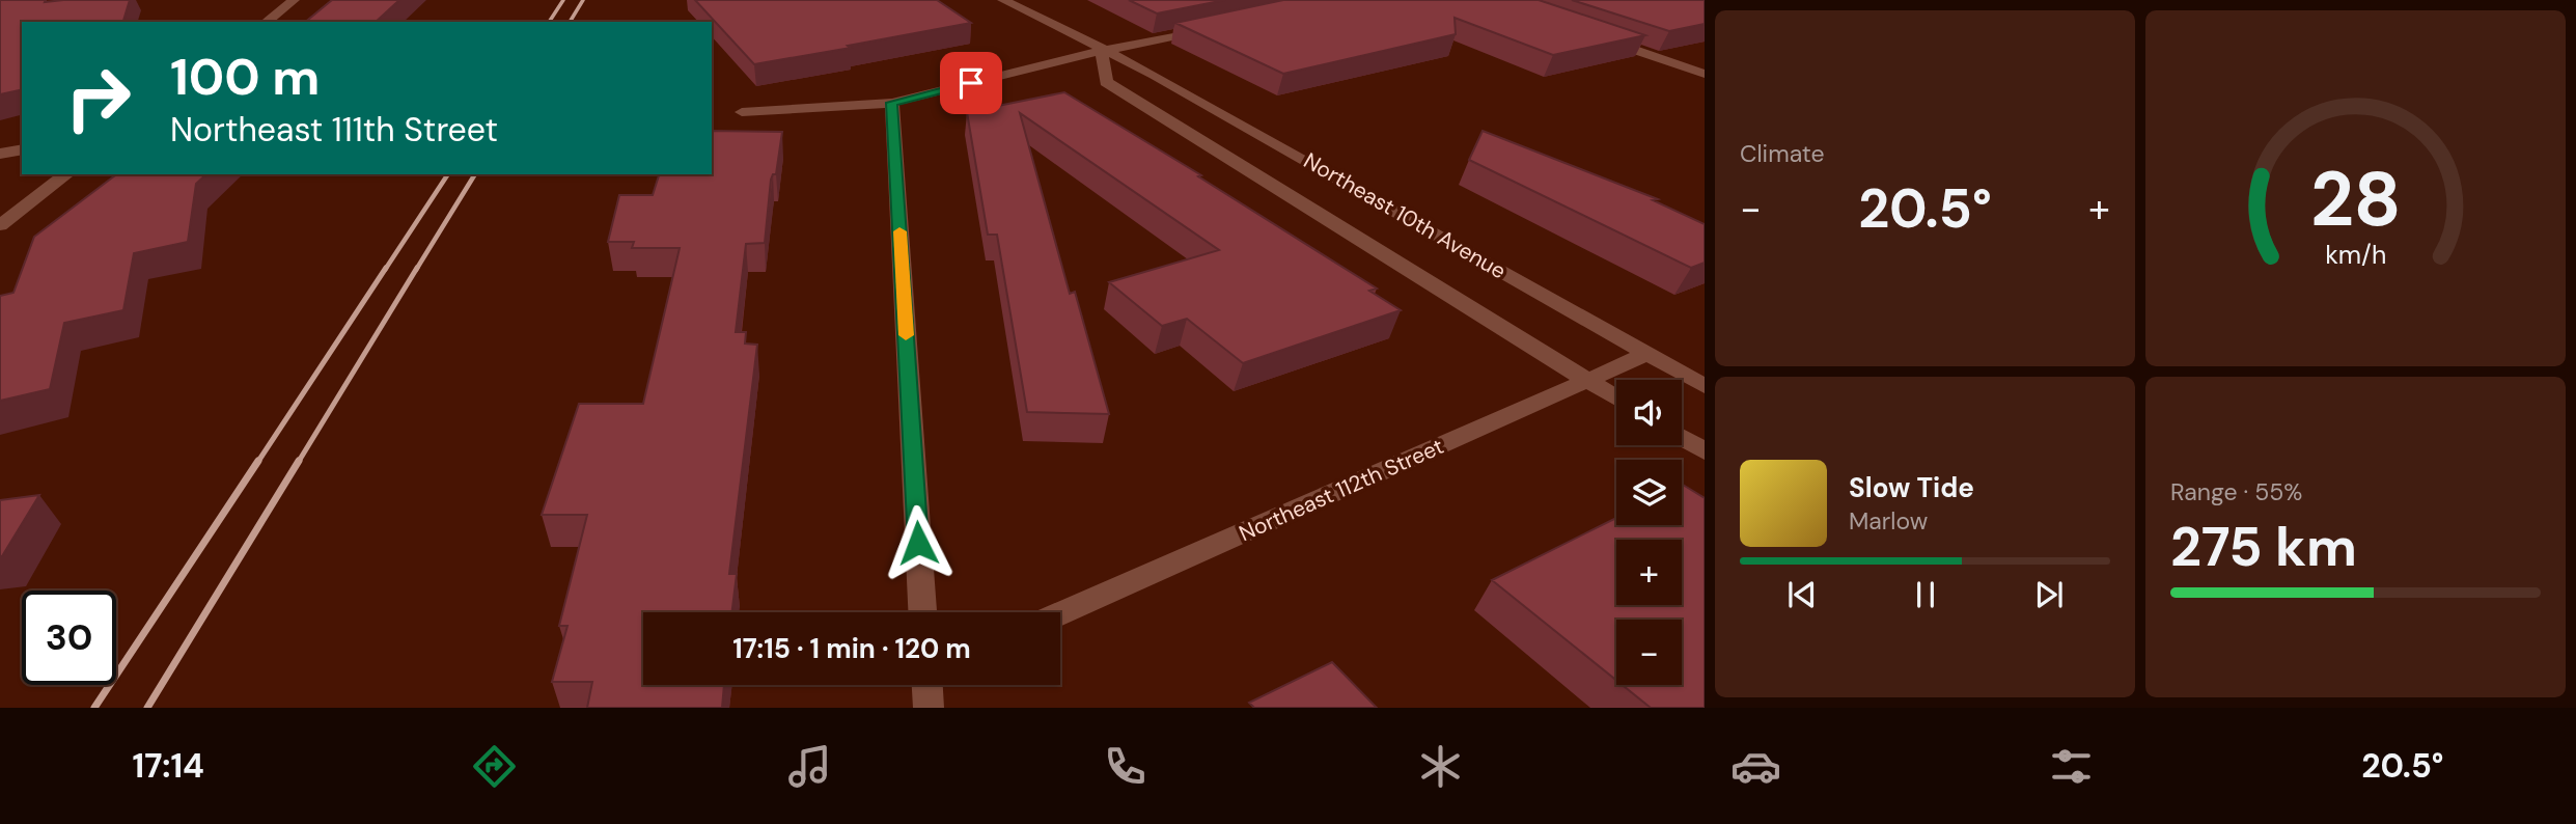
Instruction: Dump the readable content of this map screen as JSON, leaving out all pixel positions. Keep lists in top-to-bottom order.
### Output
{
  "streets": {
    "street": ["Northeast 10th Avenue", "Northeast 112th Street"]
  },
  "crossings": [
    ["Northeast 10th Avenue", "Northeast 112th Street"]
  ],
  "page": {
    "tile": [
      "Climate",
      ["Range · 55%", "275 km"]
    ],
    "turn": ["100 m", "Northeast 111th Street"],
    "heat": ["−", "20.5°", "+"],
    "map_buttons": ["+", "−"],
    "song": ["Slow Tide", "Marlow"],
    "limit": "30",
    "trip": "17:15 · 1 min · 120 m",
    "tabs": ["17:14", "20.5°"],
    "gauge": ["28", "km/h"]
  }
}
